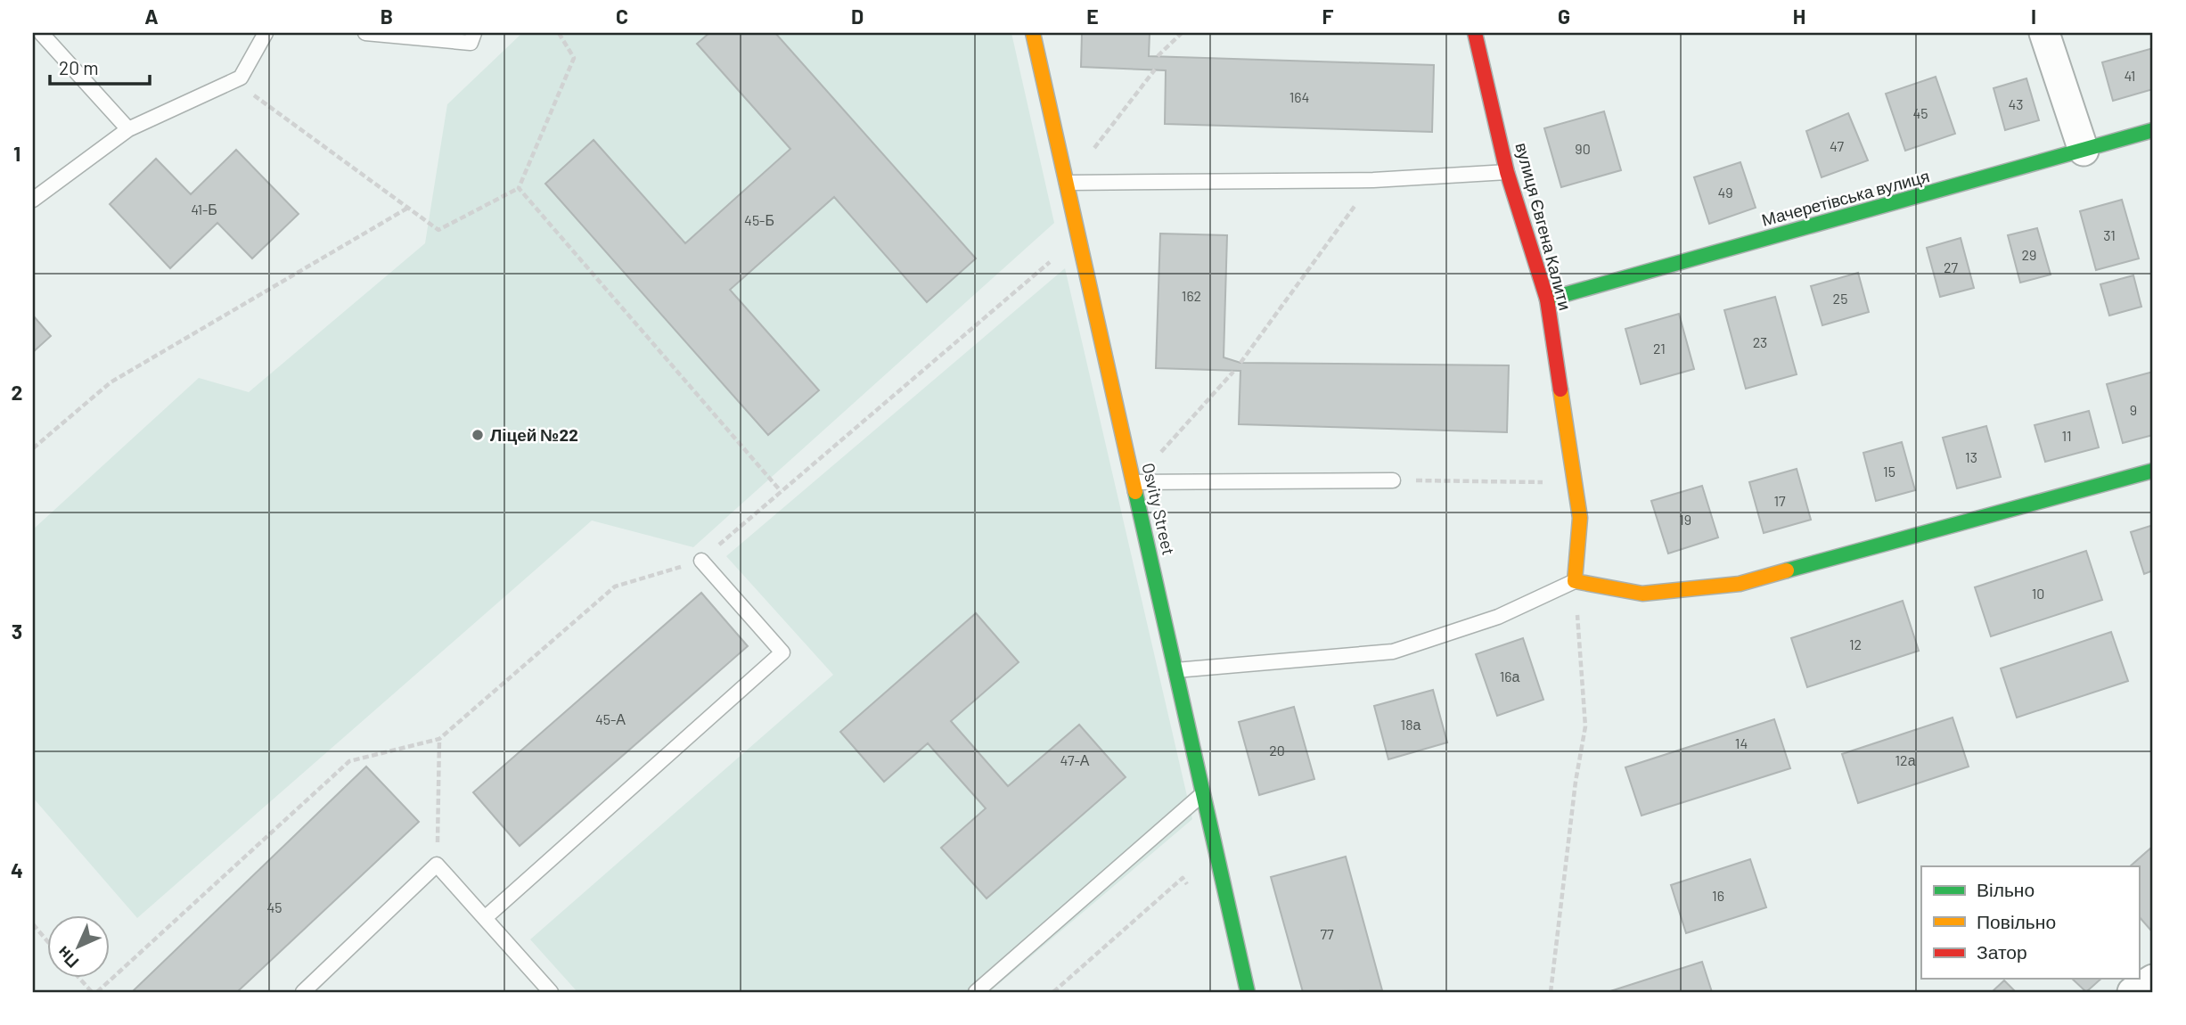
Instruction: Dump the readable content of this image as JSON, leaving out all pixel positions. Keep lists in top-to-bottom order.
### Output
{
  "streets": {
    "street": ["Мачеретівська вулиця", "вулиця Євгена Калити", "Osvity Street"]
  },
  "crossings": [
    ["Мачеретівська вулиця", "вулиця Євгена Калити"]
  ],
  "places": ["Ліцей №22"],
  "house_numbers": [
    "41",
    "164",
    "43",
    "45",
    "47",
    "90",
    "49",
    "41-Б",
    "45-Б",
    "31",
    "29",
    "27",
    "162",
    "25",
    "23",
    "21",
    "9",
    "11",
    "13",
    "15",
    "17",
    "19",
    "10",
    "12",
    "16а",
    "45-А",
    "18а",
    "14",
    "20",
    "47-А",
    "12а",
    "16",
    "45",
    "77"
  ],
  "legend": ["Вільно", "Повільно", "Затор"],
  "scale_bar": "20 m",
  "north": "bottom left",
  "grid": {
    "columns": [
      "A",
      "B",
      "C",
      "D",
      "E",
      "F",
      "G",
      "H",
      "I"
    ],
    "rows": [
      "1",
      "2",
      "3",
      "4"
    ]
  }
}
